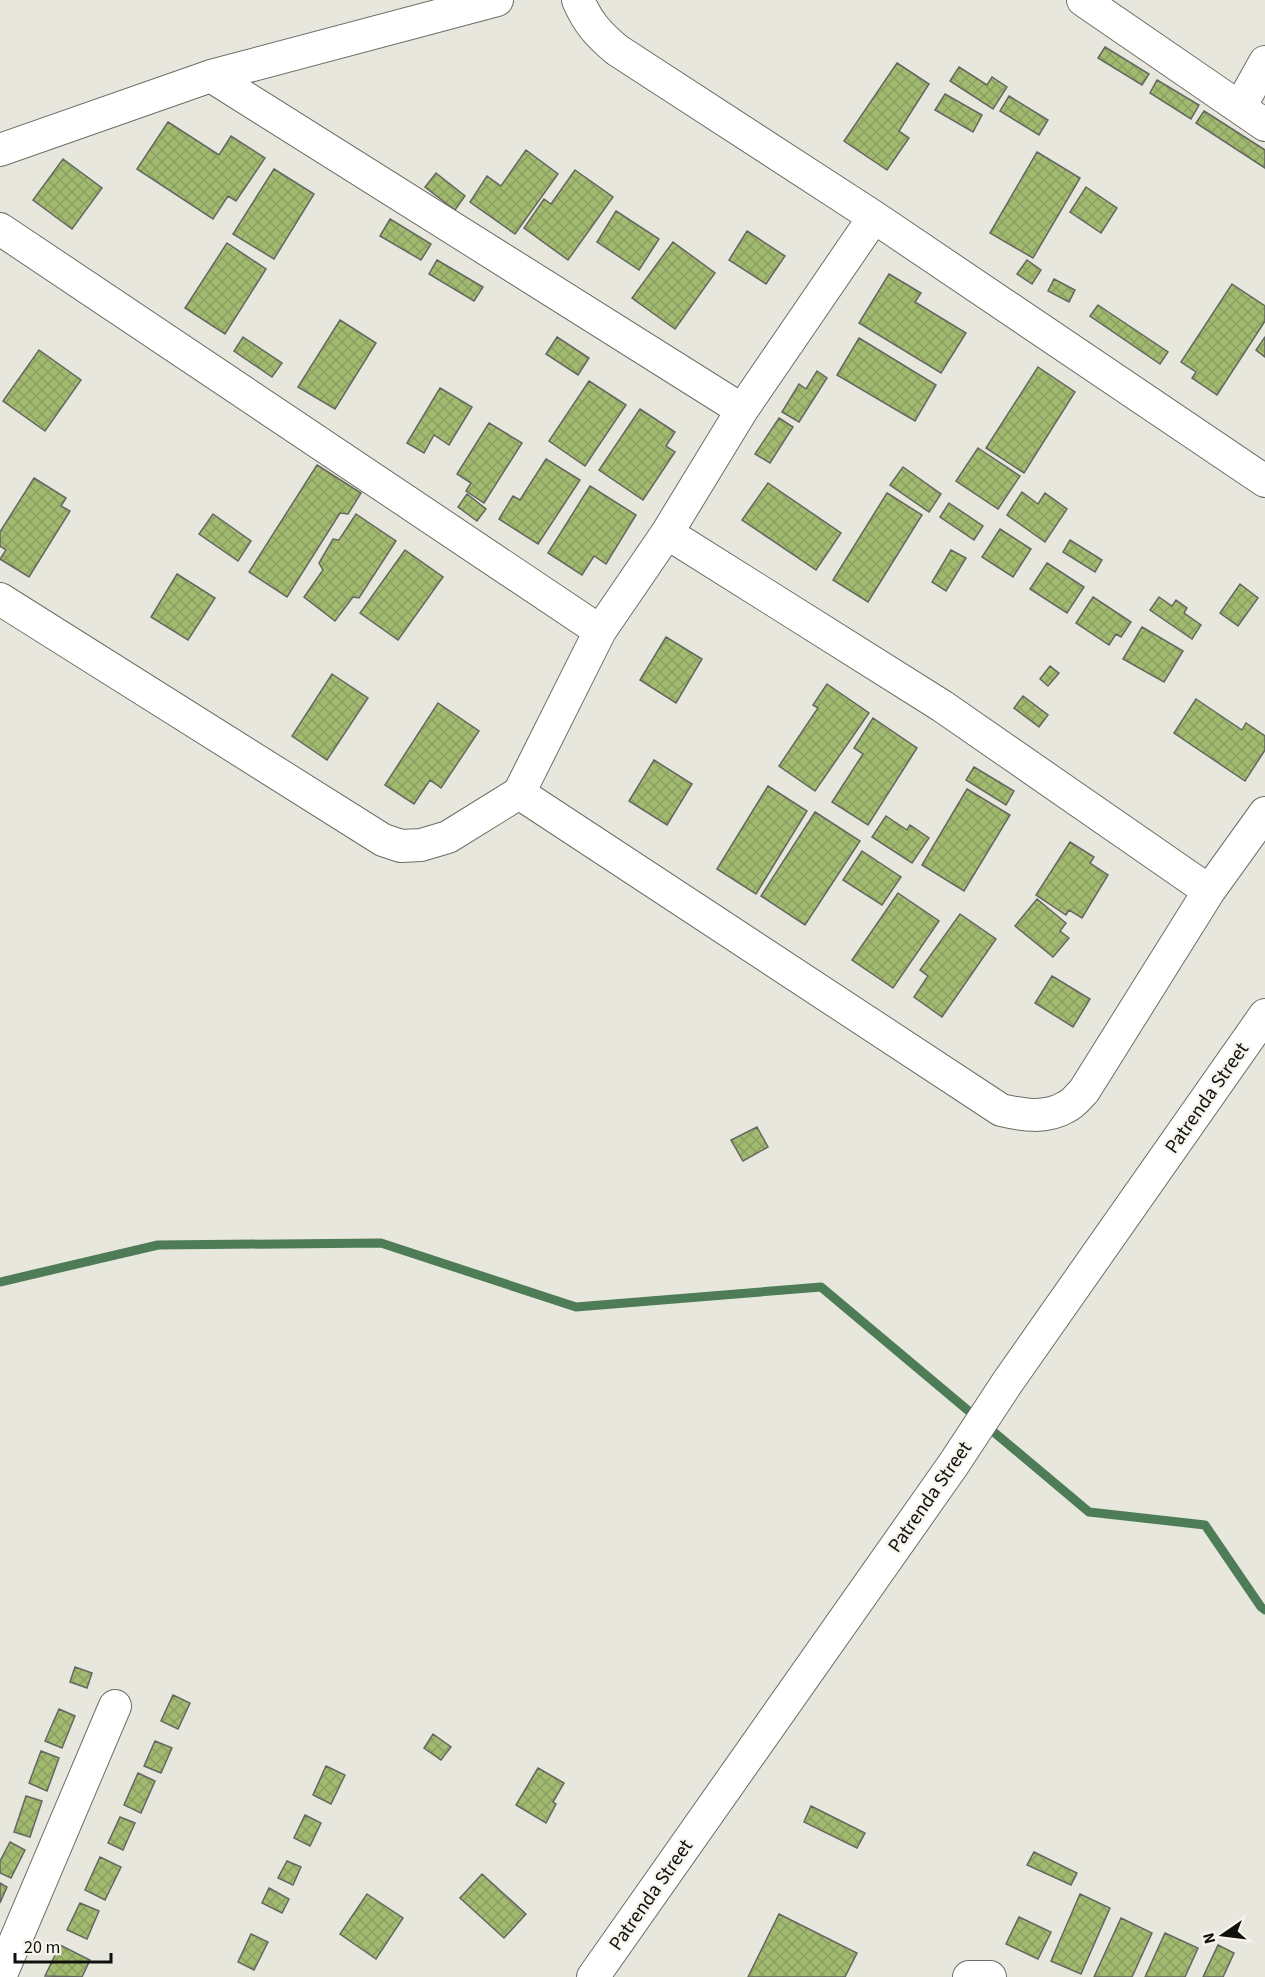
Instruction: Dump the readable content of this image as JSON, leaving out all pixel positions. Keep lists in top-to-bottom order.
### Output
{
  "streets": {
    "street": ["Patrenda Street"]
  },
  "scale_bar": "20 m",
  "north": "left"
}
